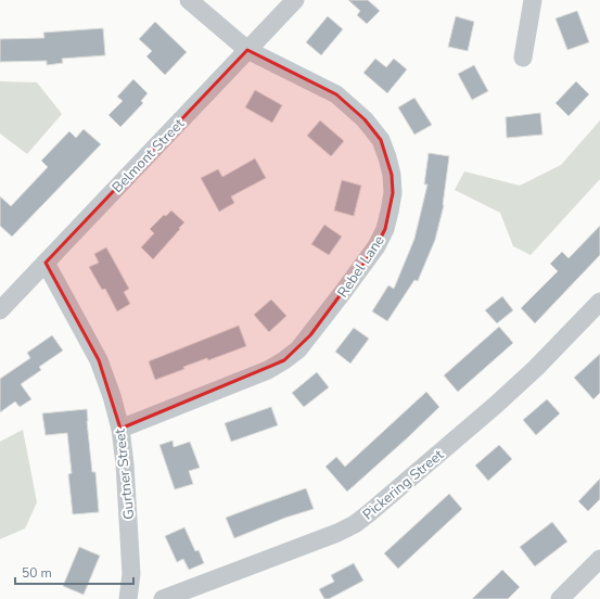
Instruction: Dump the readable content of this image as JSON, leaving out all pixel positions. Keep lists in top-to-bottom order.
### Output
{
  "streets": {
    "street": [
      "Belmont Street",
      "Rebel Lane",
      "Gurtner Street",
      "Pickering Street"
    ]
  },
  "crossings": [
    ["Belmont Street", "Rebel Lane"],
    ["Belmont Street", "Gurtner Street"],
    ["Rebel Lane", "Gurtner Street"]
  ],
  "scale_bar": "50 m"
}
